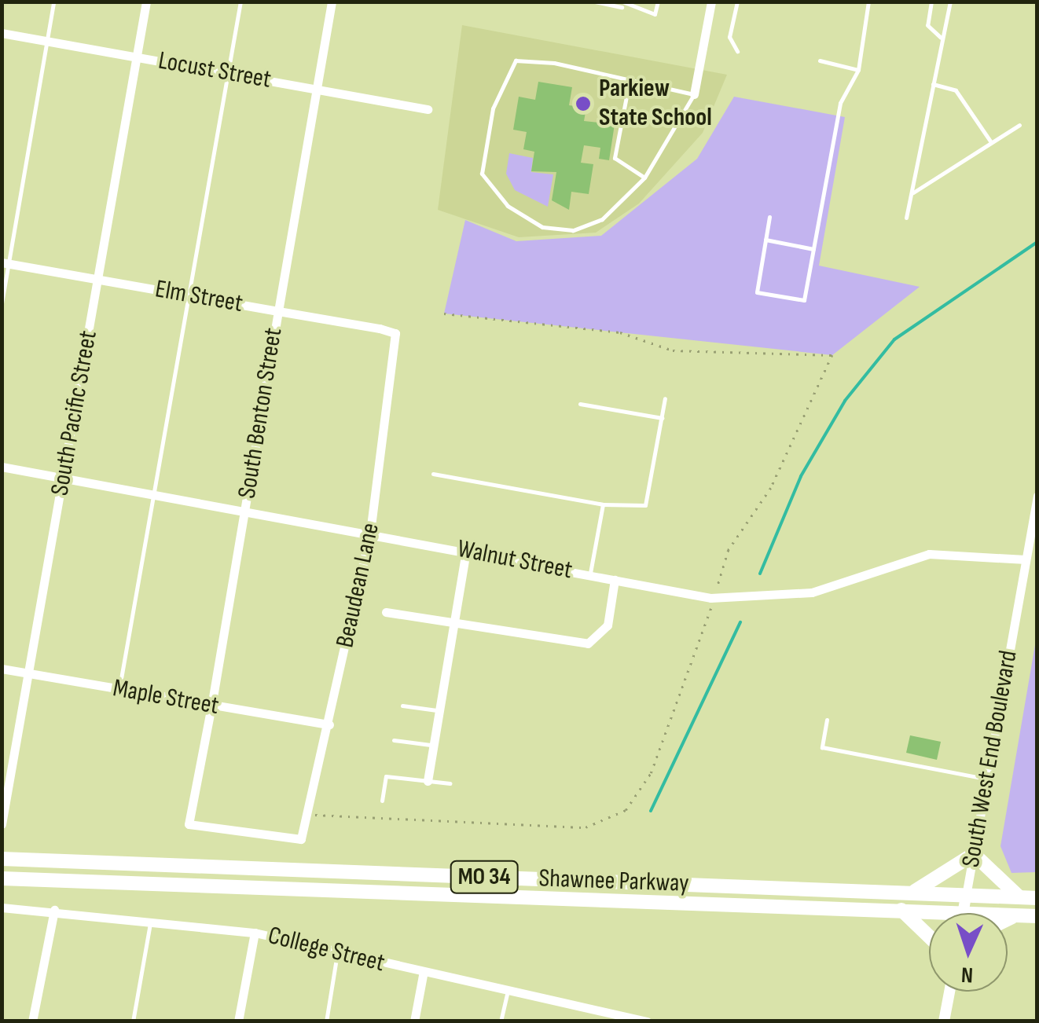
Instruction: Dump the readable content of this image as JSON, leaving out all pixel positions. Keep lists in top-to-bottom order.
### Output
{
  "streets": {
    "highway": ["MO 34", "Shawnee Parkway"],
    "street": [
      "Locust Street",
      "Elm Street",
      "South Pacific Street",
      "South Benton Street",
      "Walnut Street",
      "Beaudean Lane",
      "Maple Street",
      "South West End Boulevard",
      "College Street"
    ]
  },
  "crossings": [
    ["Locust Street", "South Pacific Street"],
    ["Locust Street", "South Benton Street"],
    ["Elm Street", "South Pacific Street"],
    ["Elm Street", "South Benton Street"],
    ["Elm Street", "Beaudean Lane"],
    ["South Pacific Street", "Walnut Street"],
    ["South Pacific Street", "Maple Street"],
    ["South Benton Street", "Walnut Street"],
    ["South Benton Street", "Beaudean Lane"],
    ["South Benton Street", "Maple Street"],
    ["Walnut Street", "Beaudean Lane"],
    ["Walnut Street", "South West End Boulevard"],
    ["Beaudean Lane", "Maple Street"],
    ["South West End Boulevard", "Shawnee Parkway"]
  ],
  "places": ["Parkiew State School"],
  "north": "bottom"
}
